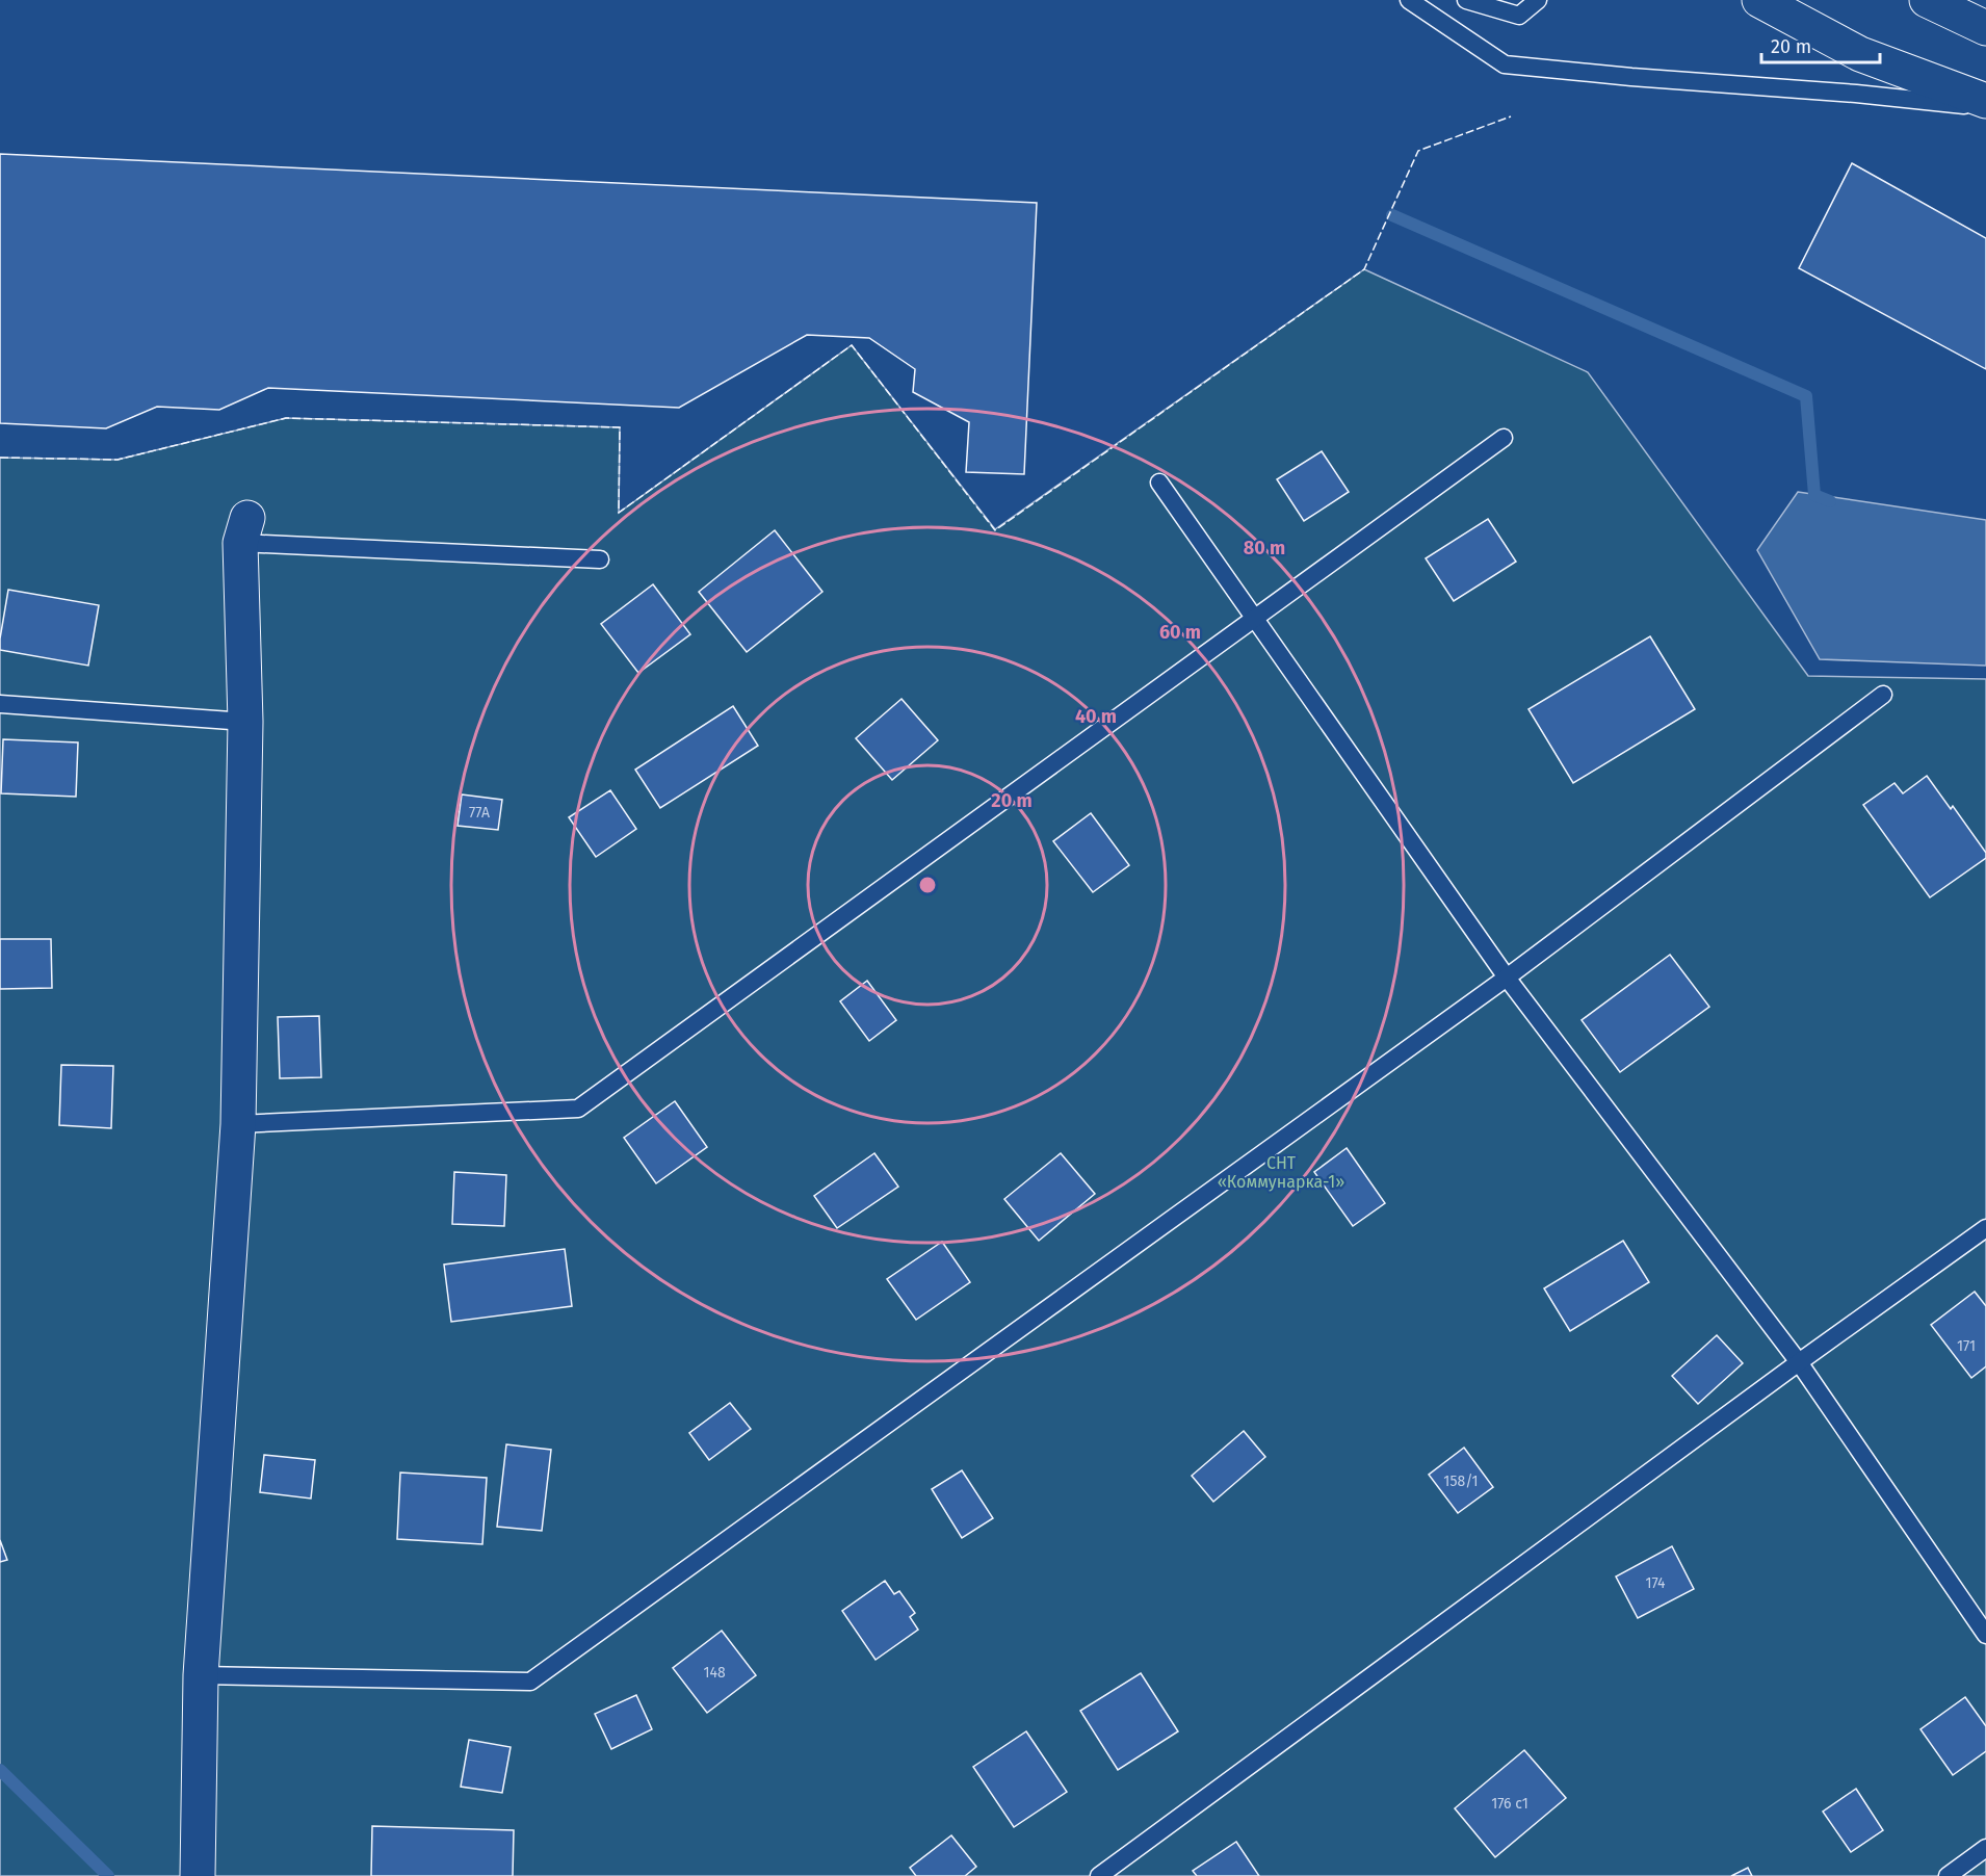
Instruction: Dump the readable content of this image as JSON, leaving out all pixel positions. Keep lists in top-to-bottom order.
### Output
{
  "parks": ["СНТ «Коммунарка-1»"],
  "house_numbers": [
    "77А",
    "171",
    "158/1",
    "174",
    "148",
    "176 с1"
  ],
  "scale_bar": "20 m",
  "rings": [
    "80 m",
    "60 m",
    "40 m",
    "20 m"
  ]
}
